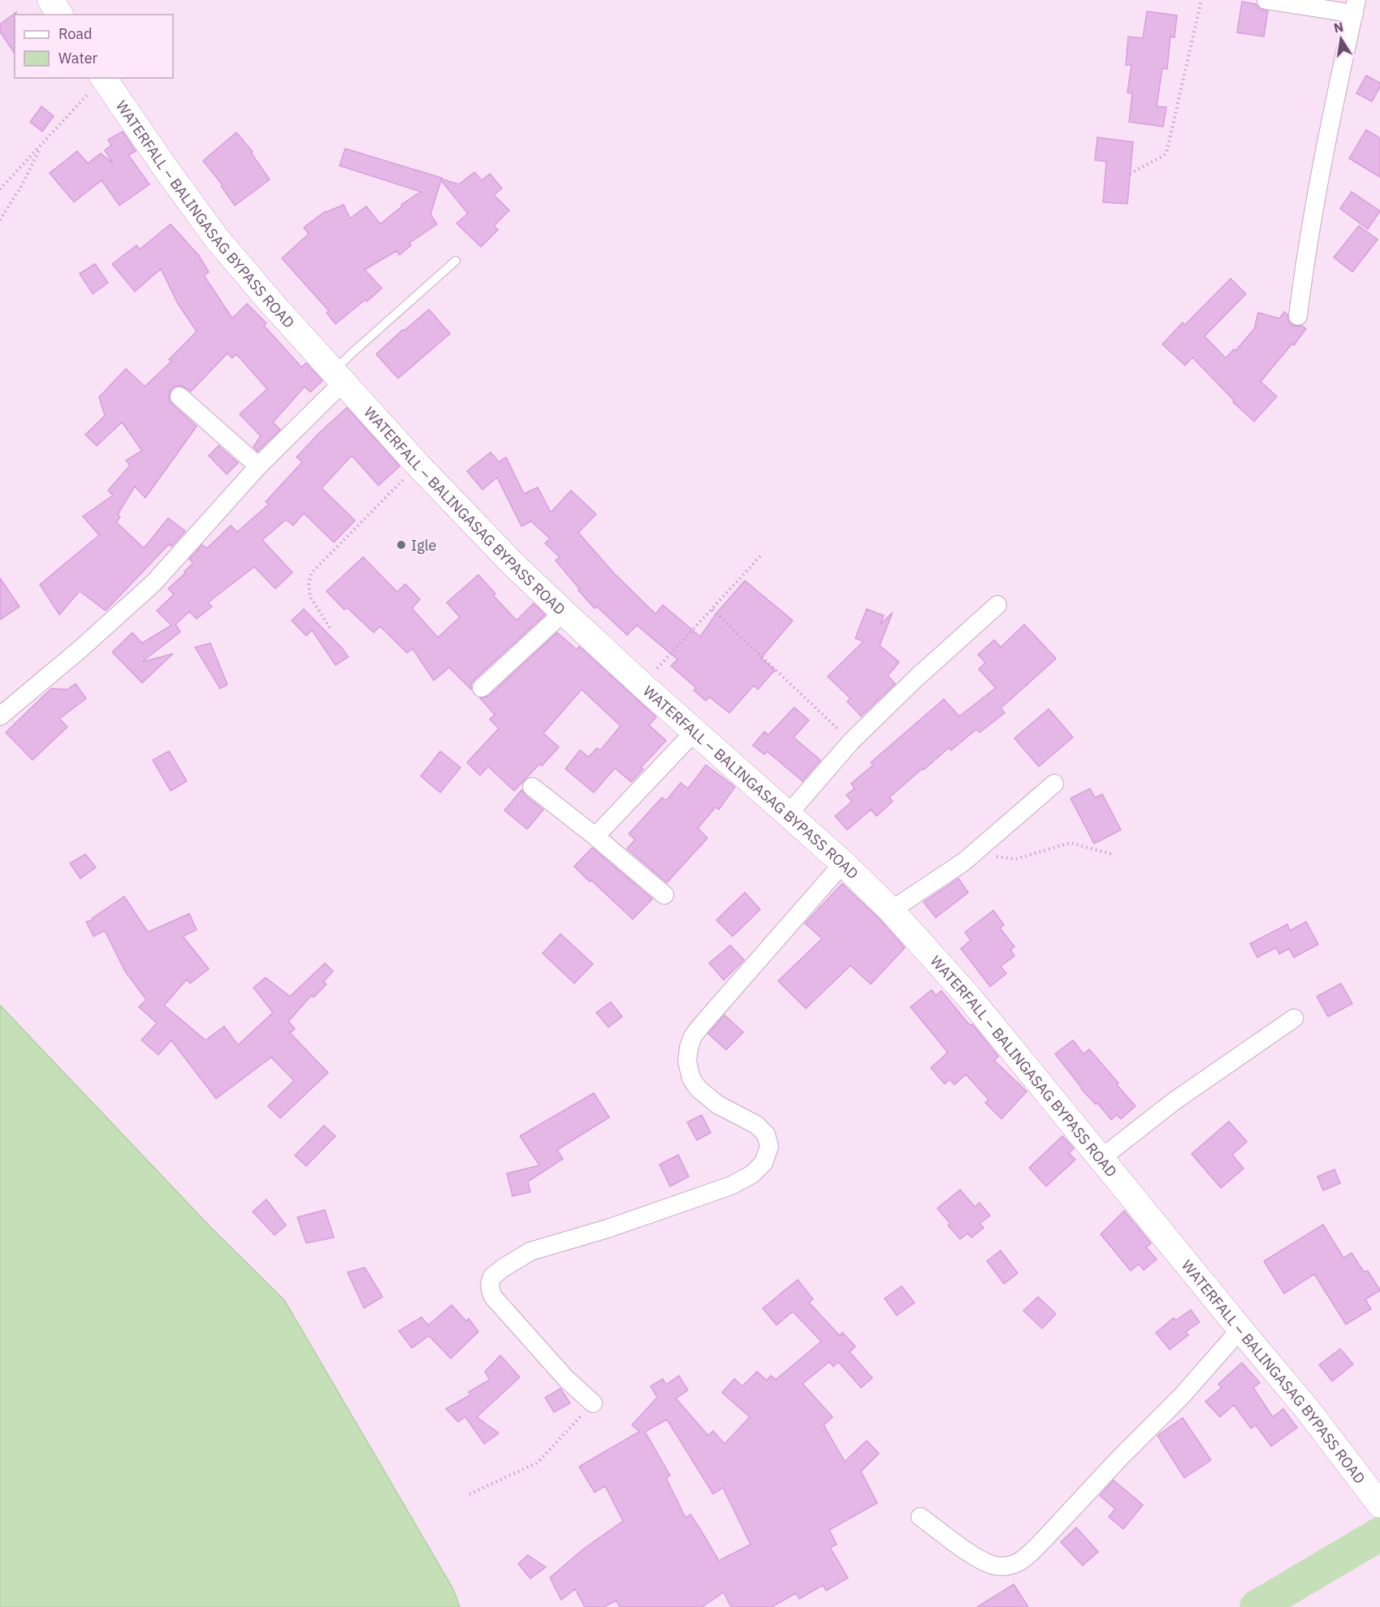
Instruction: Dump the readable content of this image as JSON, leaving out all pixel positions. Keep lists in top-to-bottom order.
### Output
{
  "streets": {
    "main road": ["WATERFALL ‒ BALINGASAG BYPASS ROAD"]
  },
  "places": ["Igle"],
  "legend": ["Road", "Water"],
  "north": "top"
}
